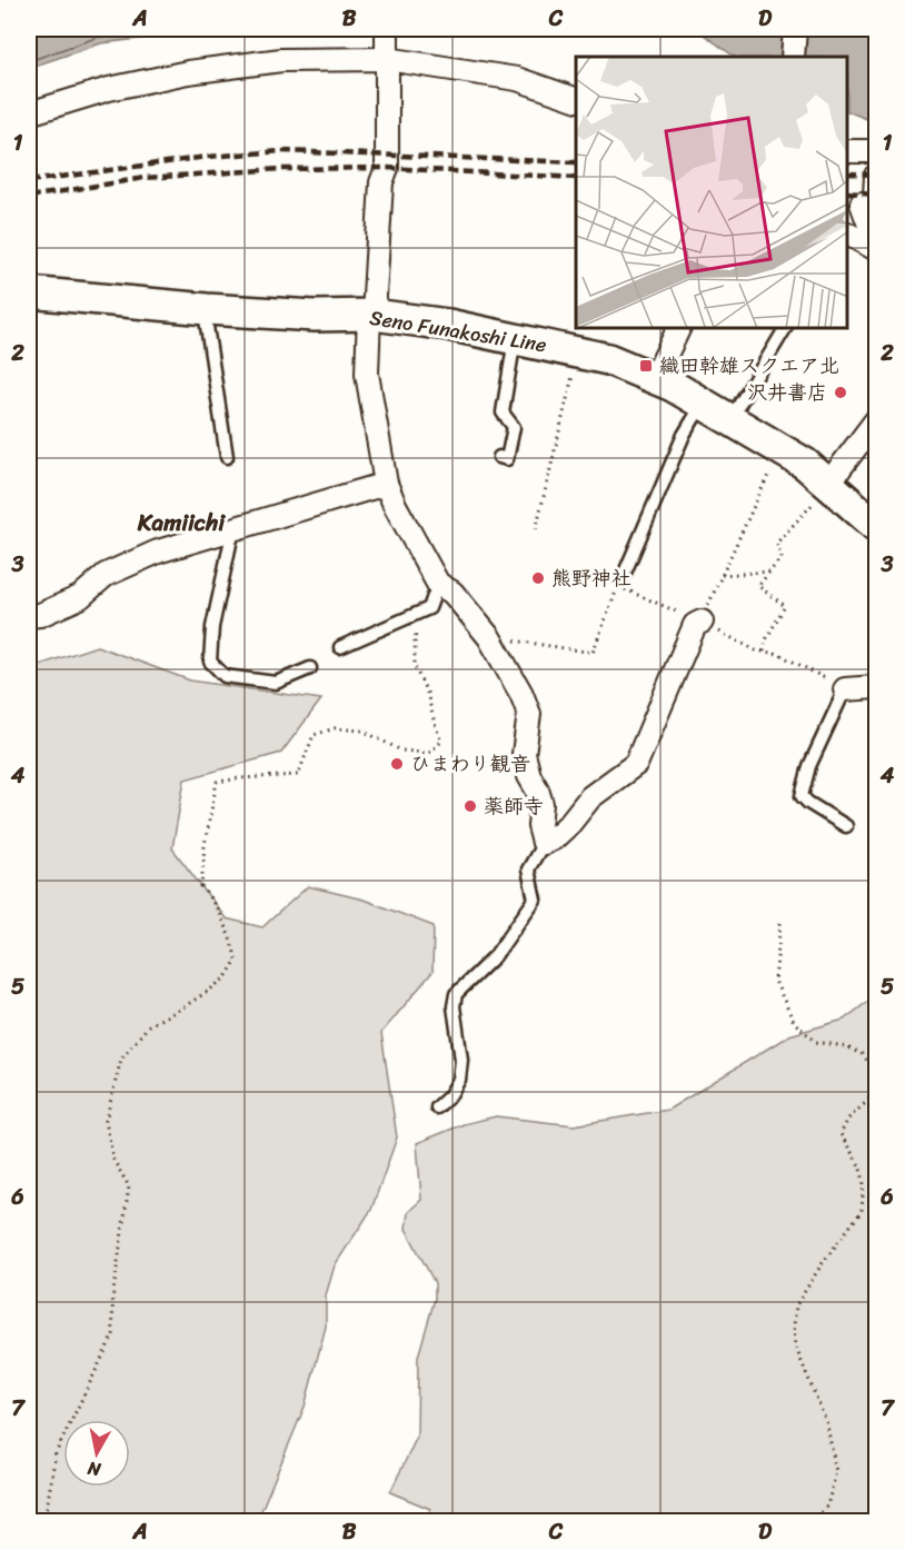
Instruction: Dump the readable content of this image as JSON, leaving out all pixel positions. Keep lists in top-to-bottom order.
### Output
{
  "streets": {
    "main road": ["Seno Funakoshi Line"]
  },
  "districts": ["Kamiichi"],
  "places": {
    "transit": ["織田幹雄スクエア北"],
    "other": [
      "沢井書店",
      "熊野神社",
      "ひまわり観音",
      "薬師寺"
    ]
  },
  "north": "bottom",
  "grid": {
    "columns": [
      "A",
      "B",
      "C",
      "D"
    ],
    "rows": [
      "1",
      "2",
      "3",
      "4",
      "5",
      "6",
      "7"
    ]
  }
}
